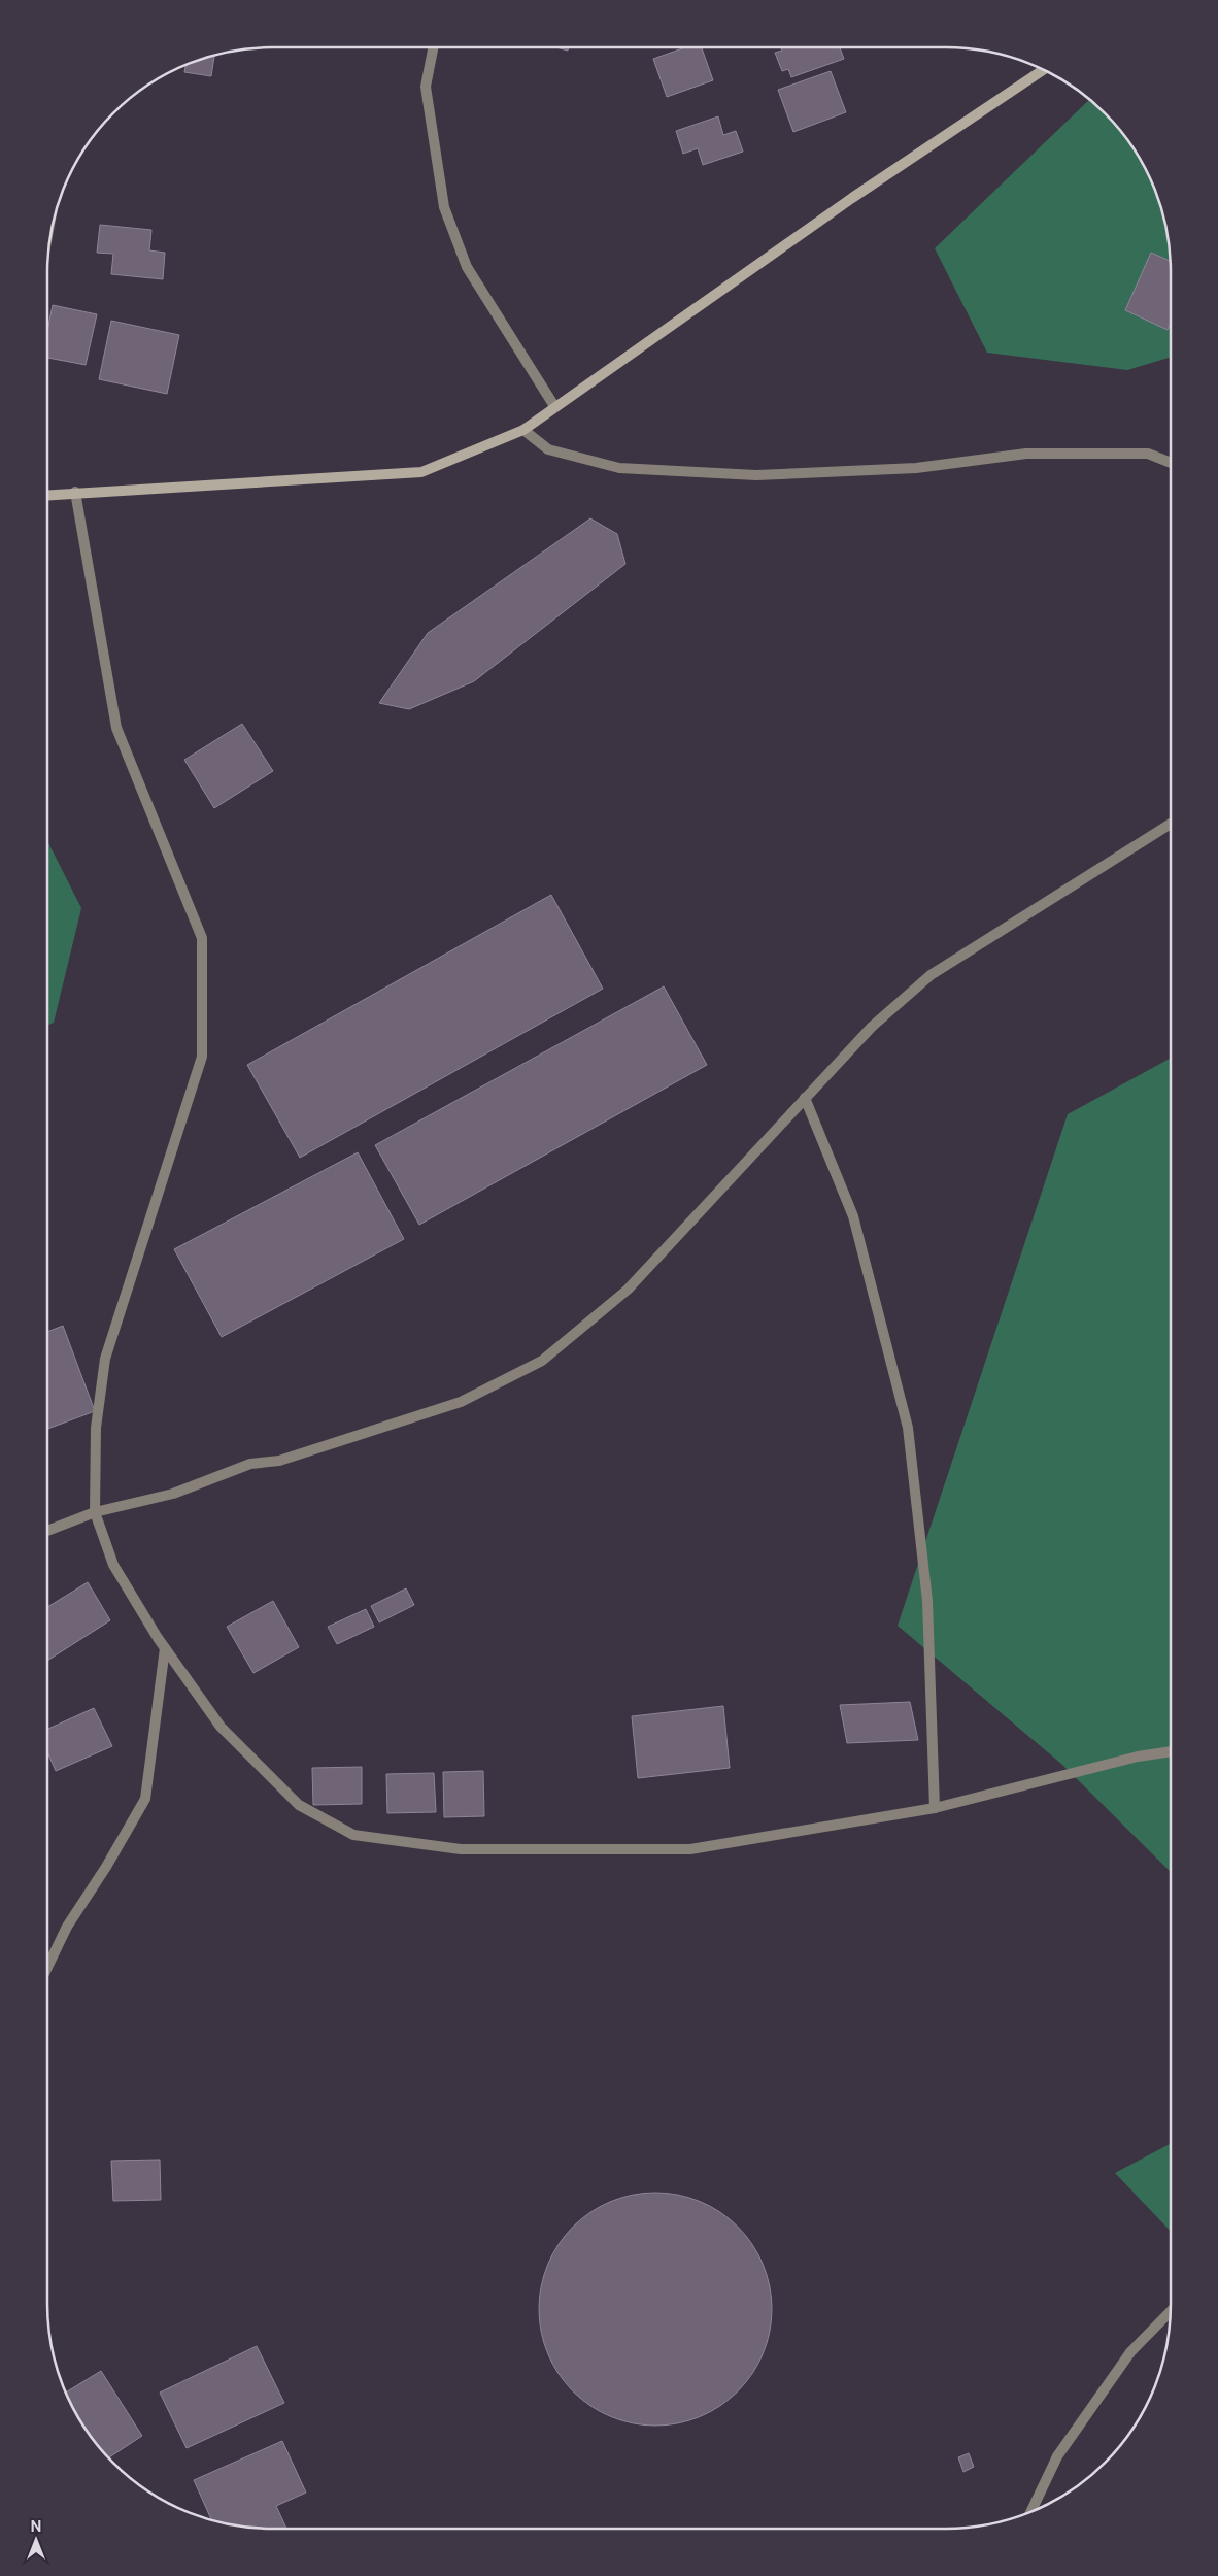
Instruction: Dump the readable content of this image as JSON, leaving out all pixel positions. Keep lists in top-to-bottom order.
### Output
{
  "north": "top"
}
